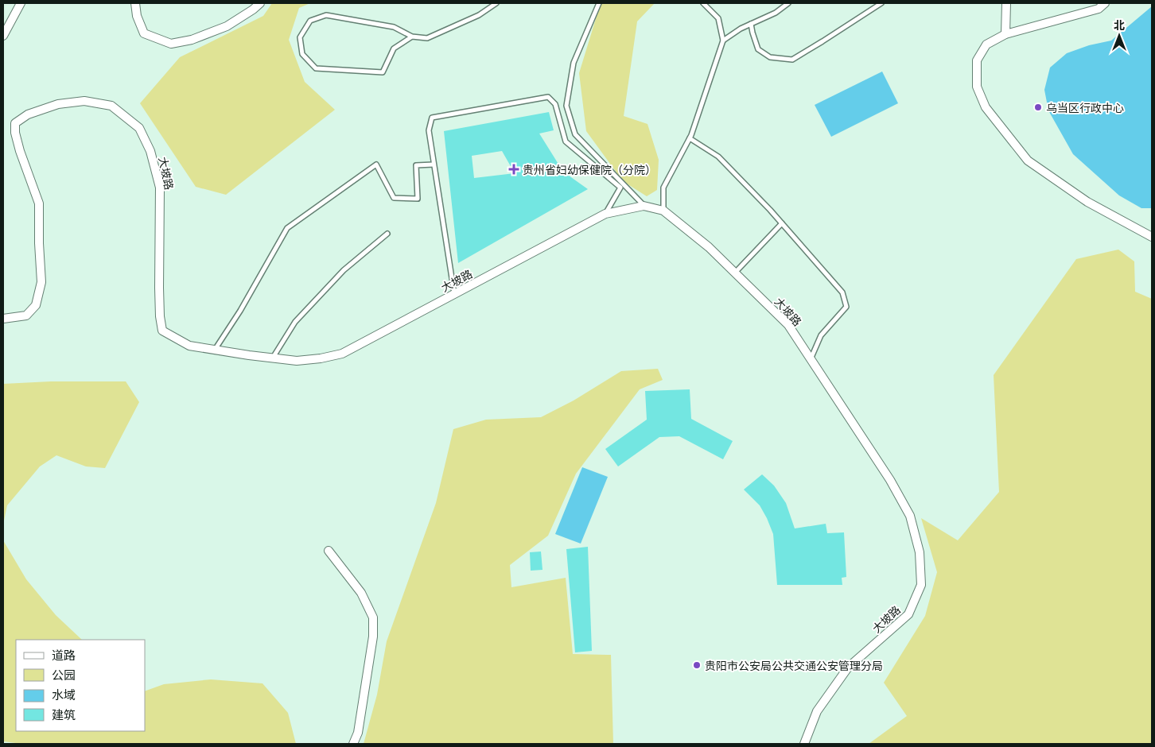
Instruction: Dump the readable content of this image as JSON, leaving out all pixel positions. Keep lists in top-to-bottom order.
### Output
{
  "streets": {
    "street": ["大坡路"]
  },
  "places": {
    "other": ["乌当区行政中心", "贵阳市公安局公共交通公安管理分局"],
    "health": ["贵州省妇幼保健院（分院）"]
  },
  "legend": [
    "道路",
    "公园",
    "水域",
    "建筑"
  ],
  "north": "top"
}
